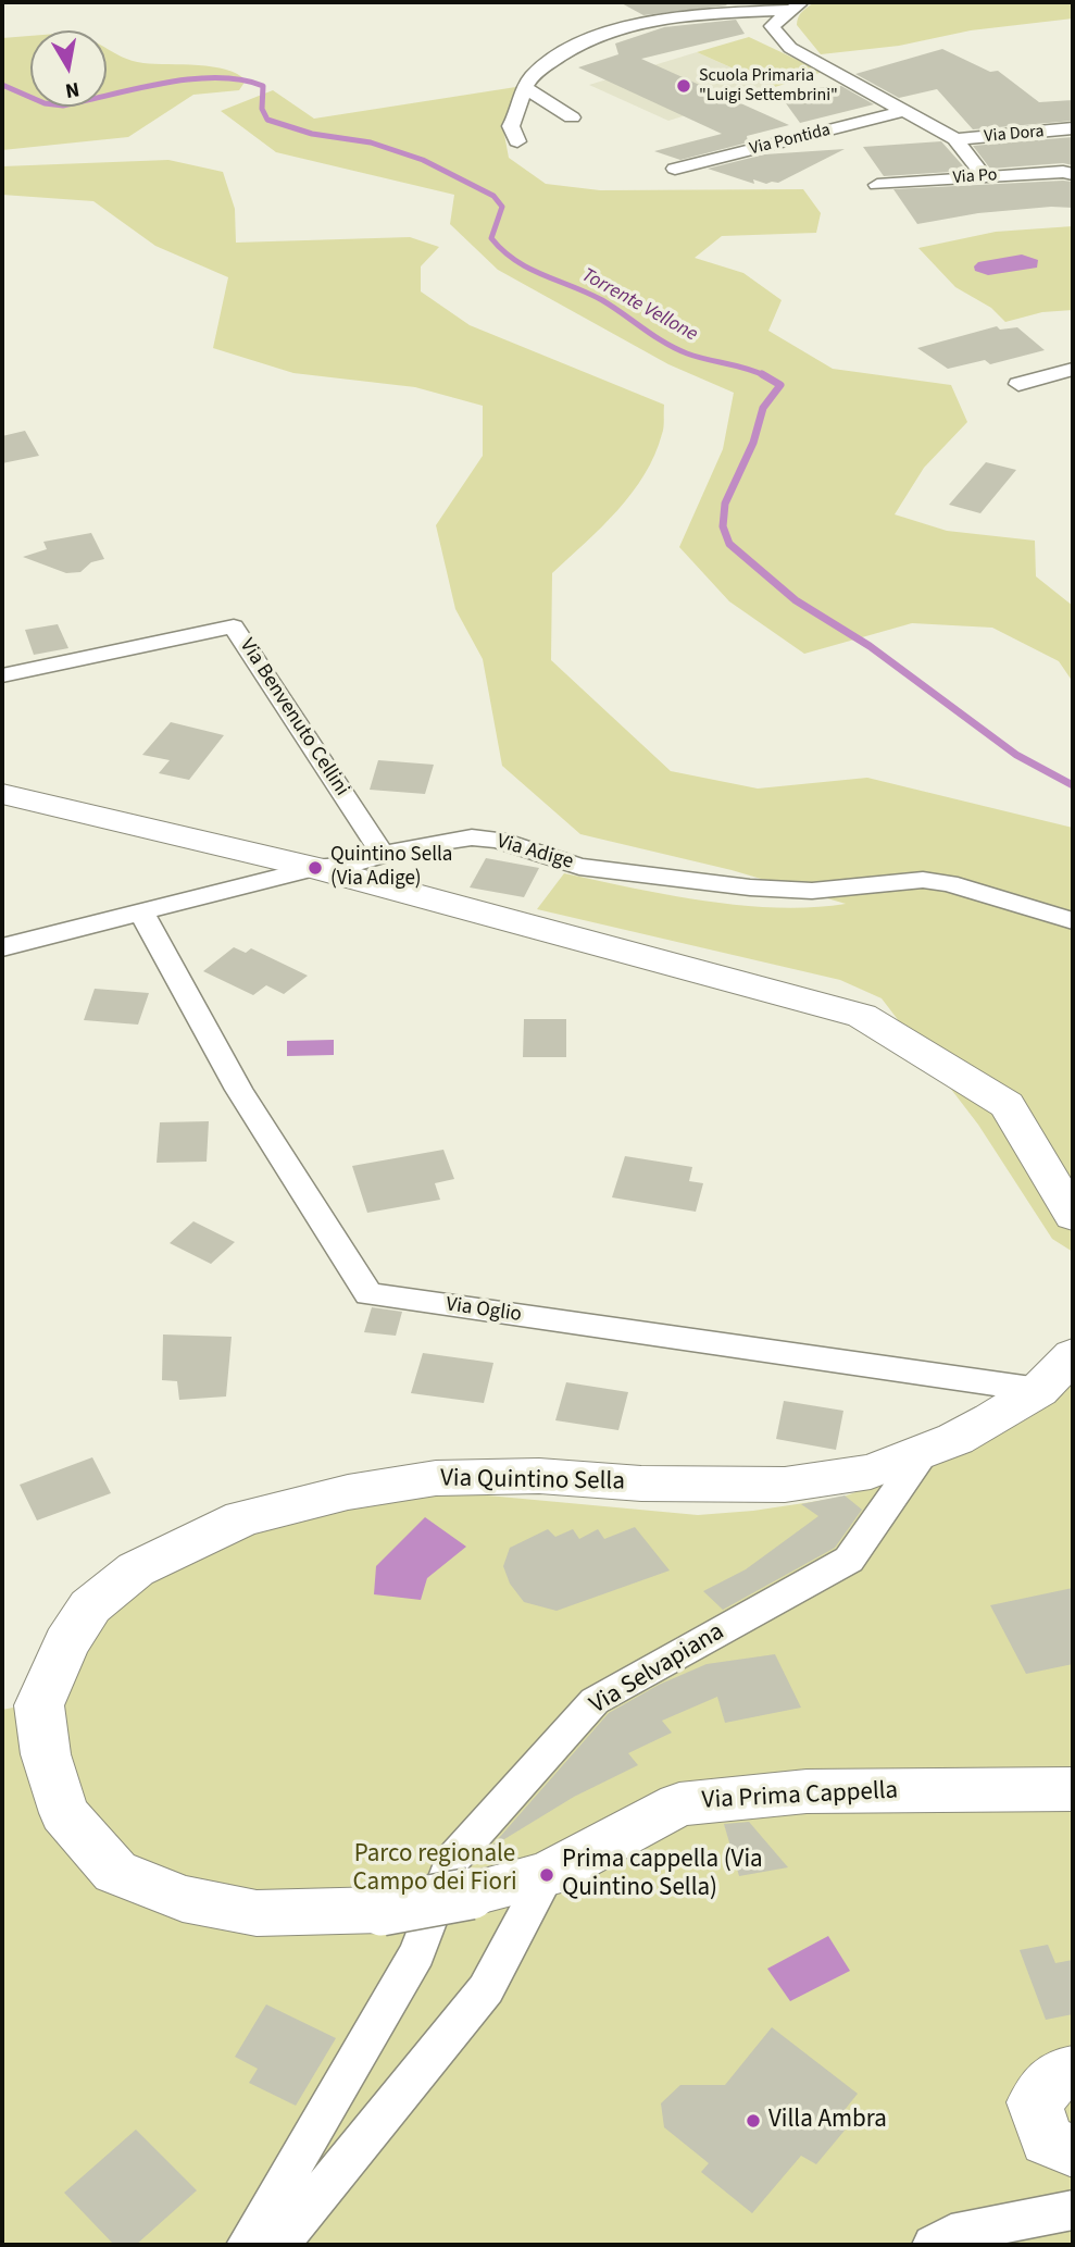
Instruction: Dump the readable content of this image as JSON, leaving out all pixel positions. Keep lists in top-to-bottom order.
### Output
{
  "streets": {
    "street": [
      "Via Dora",
      "Via Pontida",
      "Via Po",
      "Via Benvenuto Cellini",
      "Via Adige",
      "Via Oglio",
      "Via Quintino Sella",
      "Via Selvapiana",
      "Via Prima Cappella"
    ]
  },
  "crossings": [
    ["Via Benvenuto Cellini", "Via Adige"],
    ["Via Adige", "Via Oglio"],
    ["Via Oglio", "Via Quintino Sella"],
    ["Via Quintino Sella", "Via Selvapiana"],
    ["Via Quintino Sella", "Via Prima Cappella"]
  ],
  "water": ["Torrente Vellone"],
  "parks": ["Parco regionale Campo dei Fiori"],
  "places": [
    "Scuola Primaria \"Luigi Settembrini\"",
    "Quintino Sella (Via Adige)",
    "Prima cappella (Via Quintino Sella)",
    "Villa Ambra"
  ],
  "north": "bottom"
}
